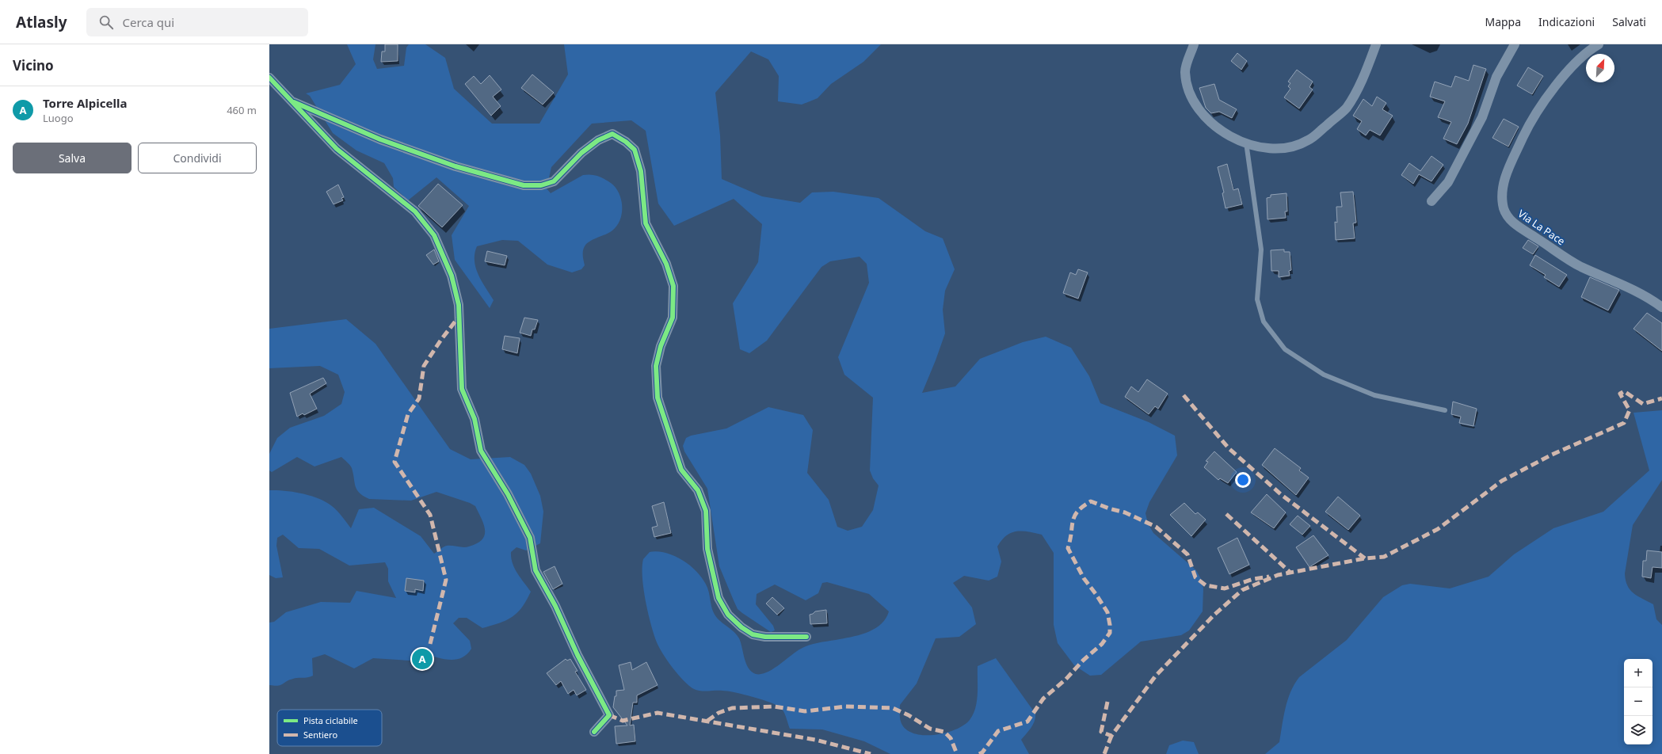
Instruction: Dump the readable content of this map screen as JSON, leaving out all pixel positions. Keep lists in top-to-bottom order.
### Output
{
  "streets": {
    "street": ["Via La Pace"]
  },
  "legend": ["Pista ciclabile", "Sentiero"],
  "north": "top right",
  "page": {
    "header": "Atlasly",
    "search": "Cerca qui",
    "nav": ["Mappa", "Indicazioni", "Salvati"],
    "heading": "Vicino",
    "list": [
      {
        "mark": "A",
        "name": "Torre Alpicella",
        "note": "Luogo",
        "value": "460 m"
      }
    ],
    "buttons": ["Salva", "Condividi"],
    "pins": "A",
    "map_buttons": ["+", "−"]
  }
}
